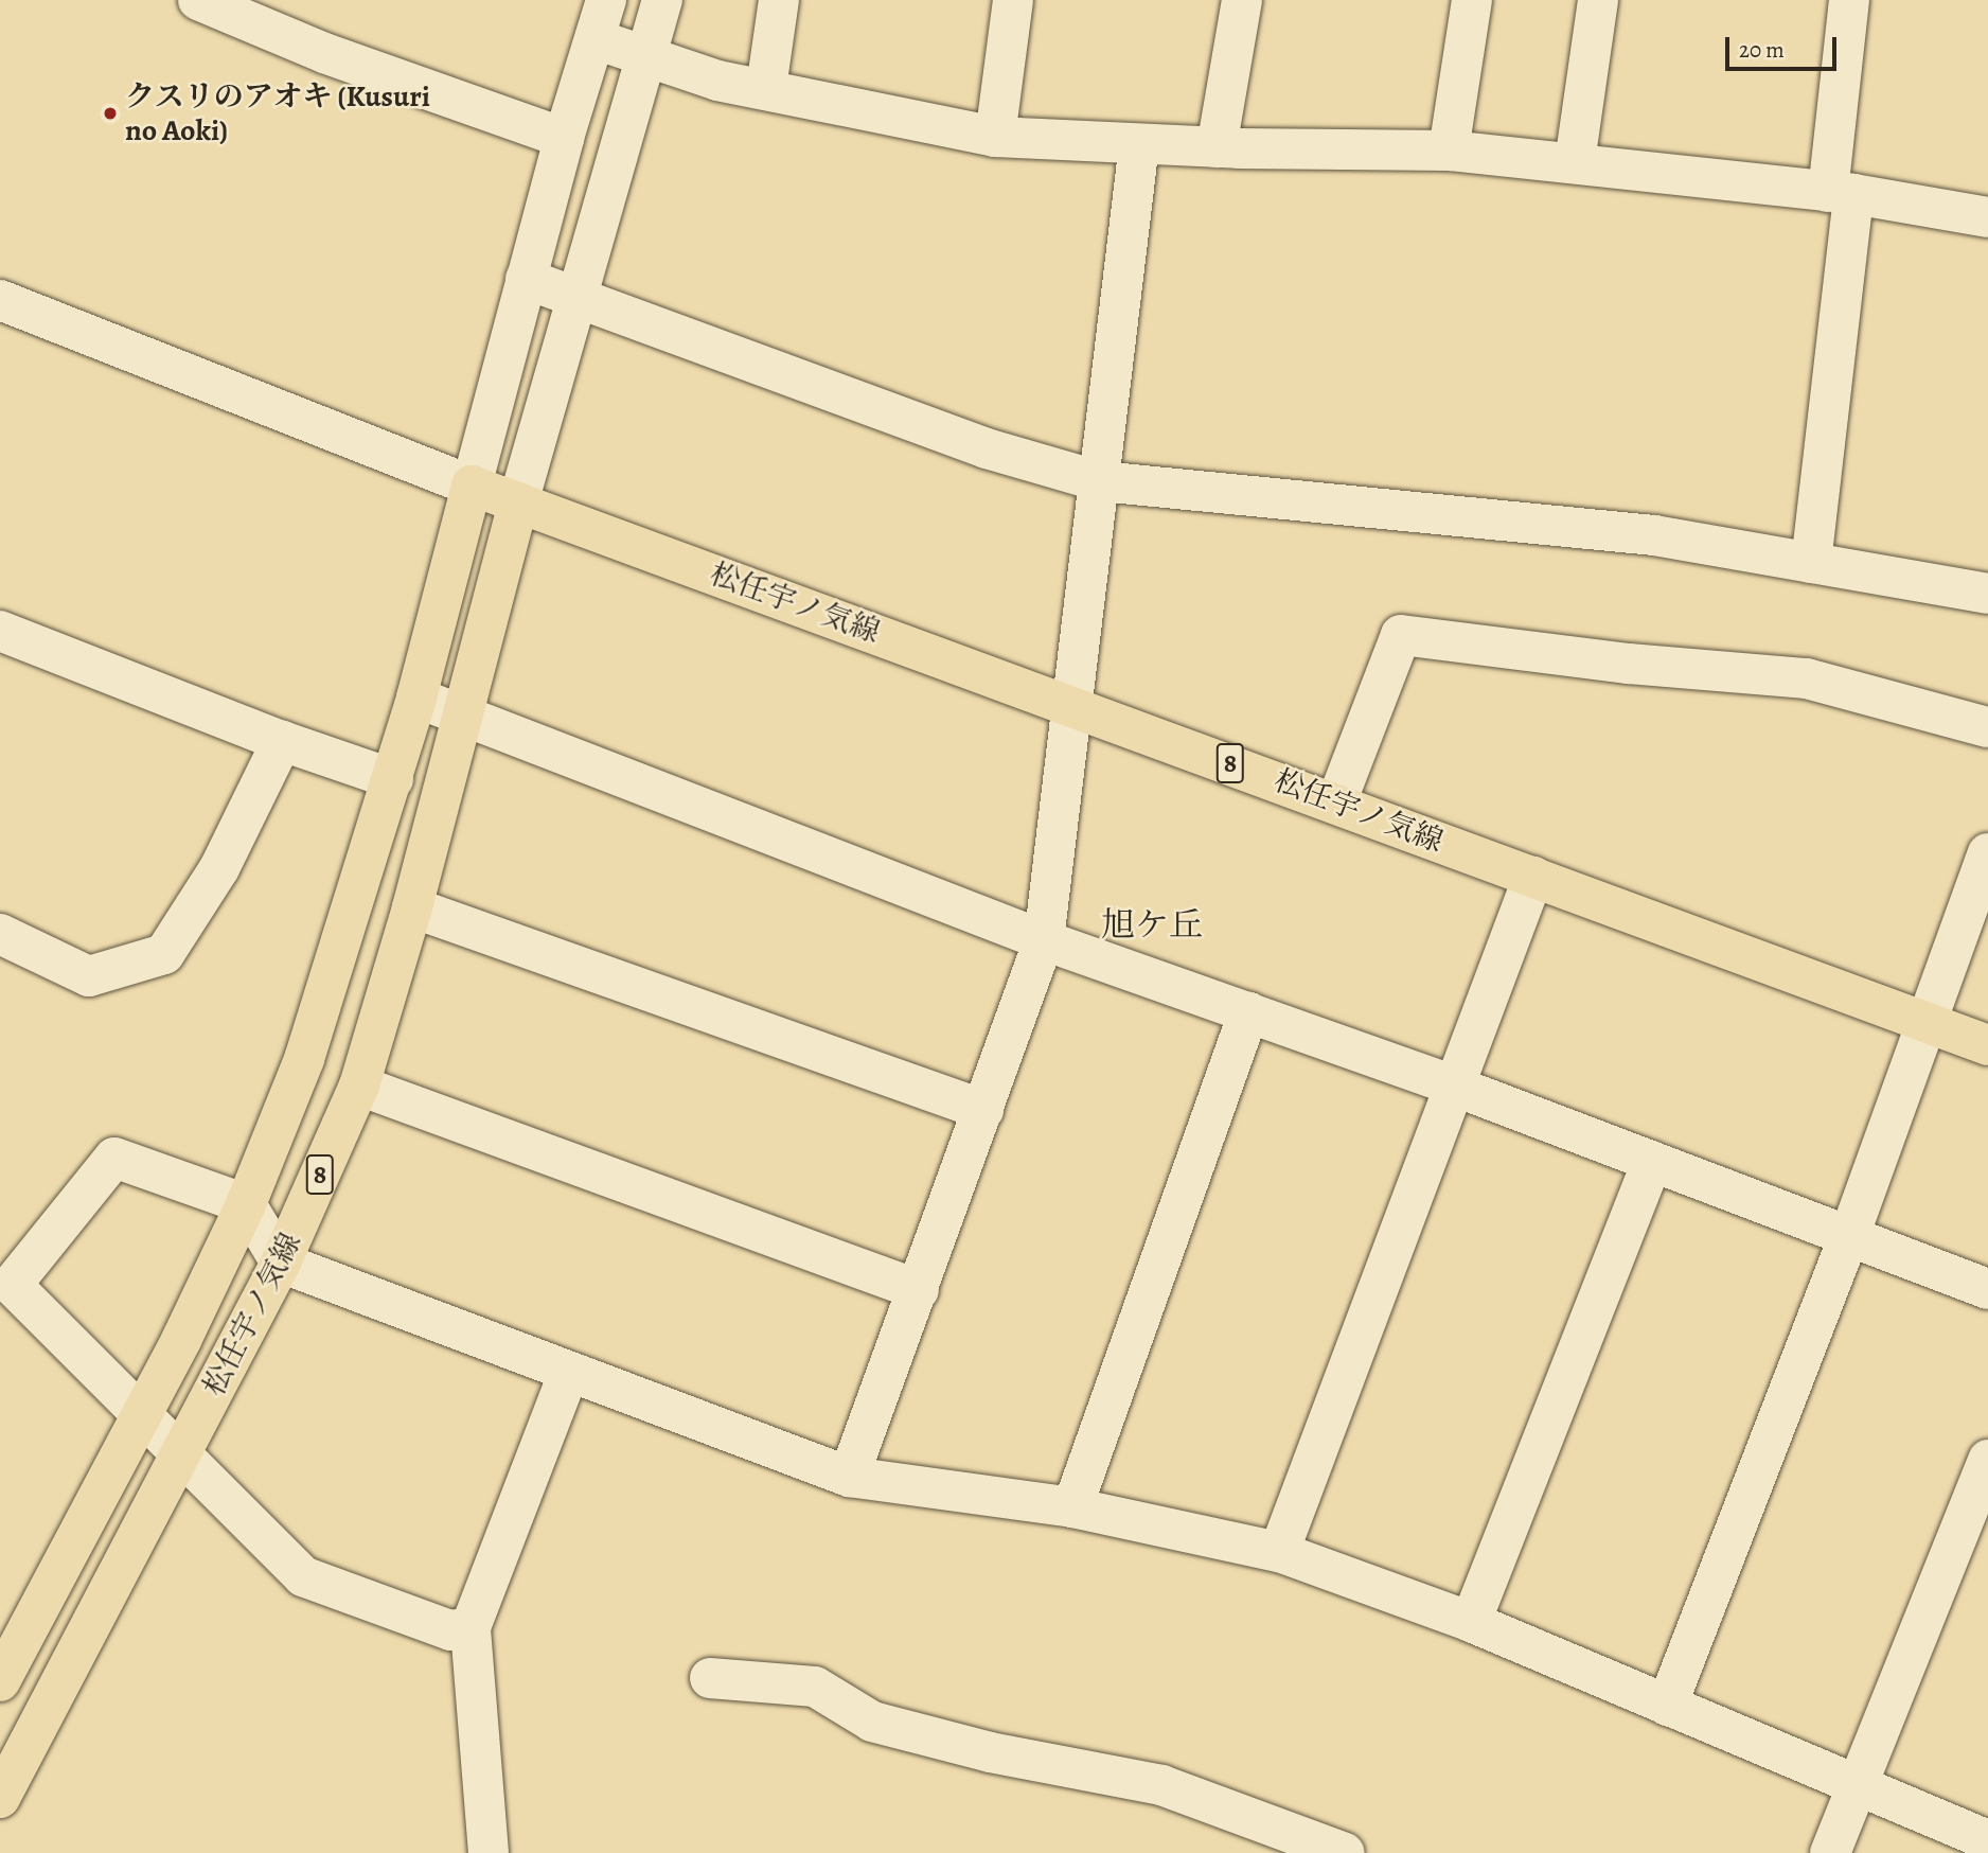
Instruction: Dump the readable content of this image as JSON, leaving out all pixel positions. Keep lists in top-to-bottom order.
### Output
{
  "streets": {
    "main road": ["松任宇ノ気線", "8"]
  },
  "districts": ["旭ケ丘"],
  "places": ["クスリのアオキ (Kusuri no Aoki)"],
  "scale_bar": "20 m"
}
